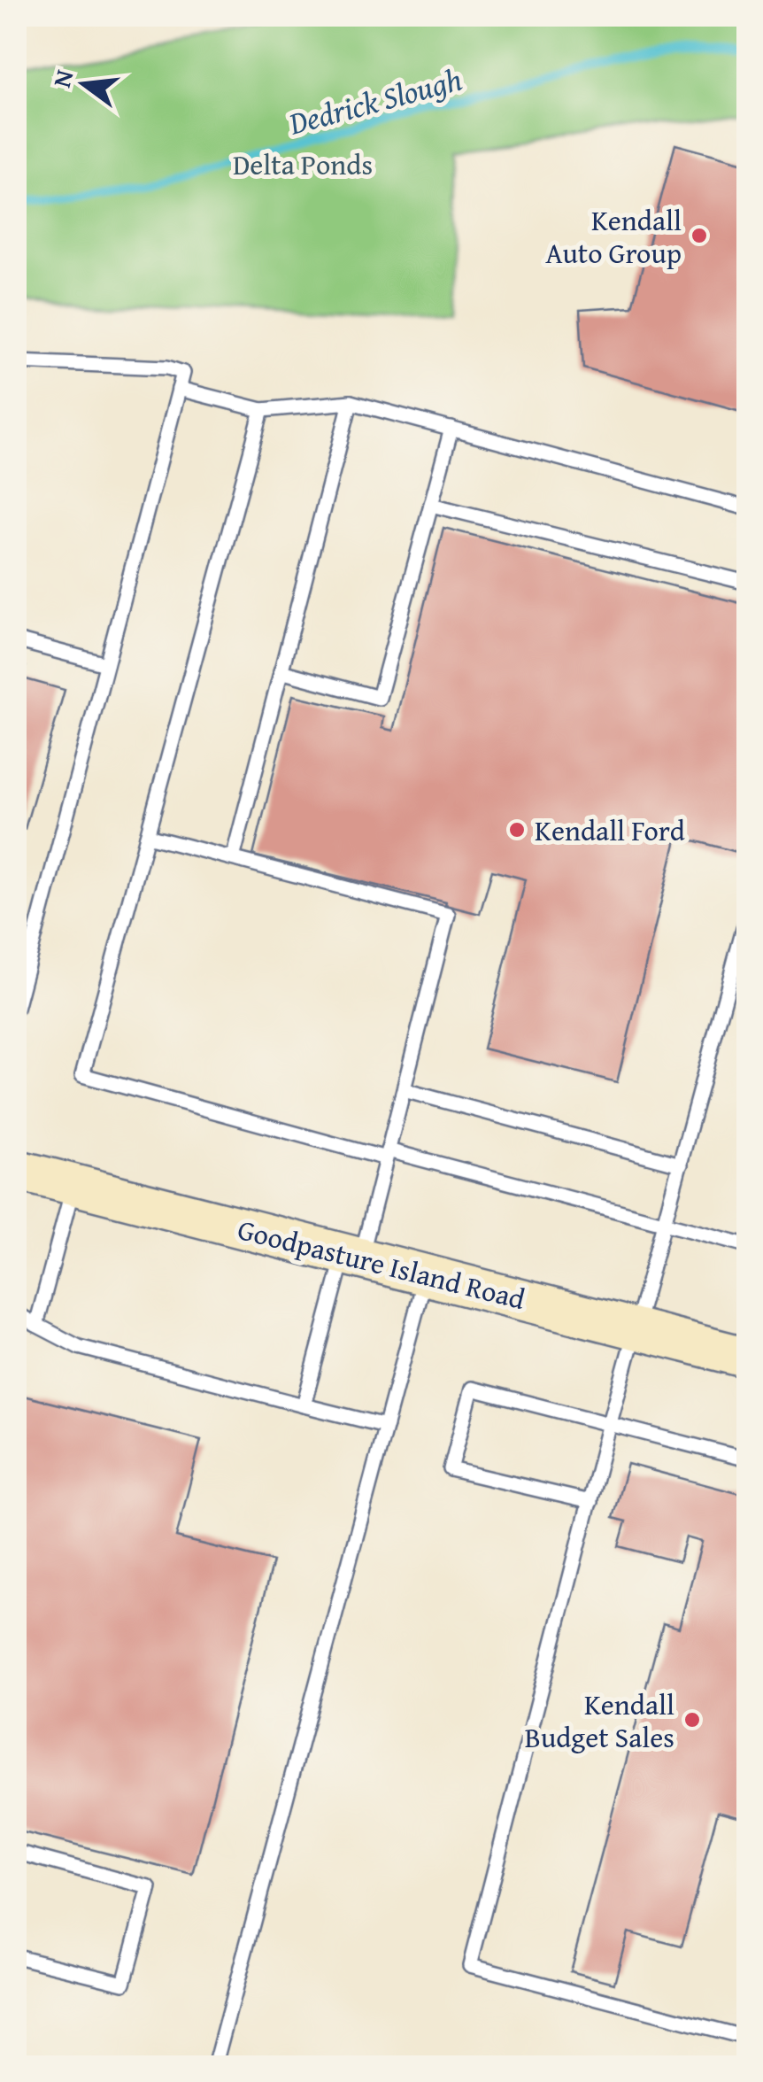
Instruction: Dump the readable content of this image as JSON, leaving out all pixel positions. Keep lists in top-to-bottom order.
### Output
{
  "streets": {
    "main road": ["Goodpasture Island Road"]
  },
  "water": ["Dedrick Slough"],
  "parks": ["Delta Ponds"],
  "places": ["Kendall Auto Group", "Kendall Ford", "Kendall Budget Sales"],
  "north": "left"
}
